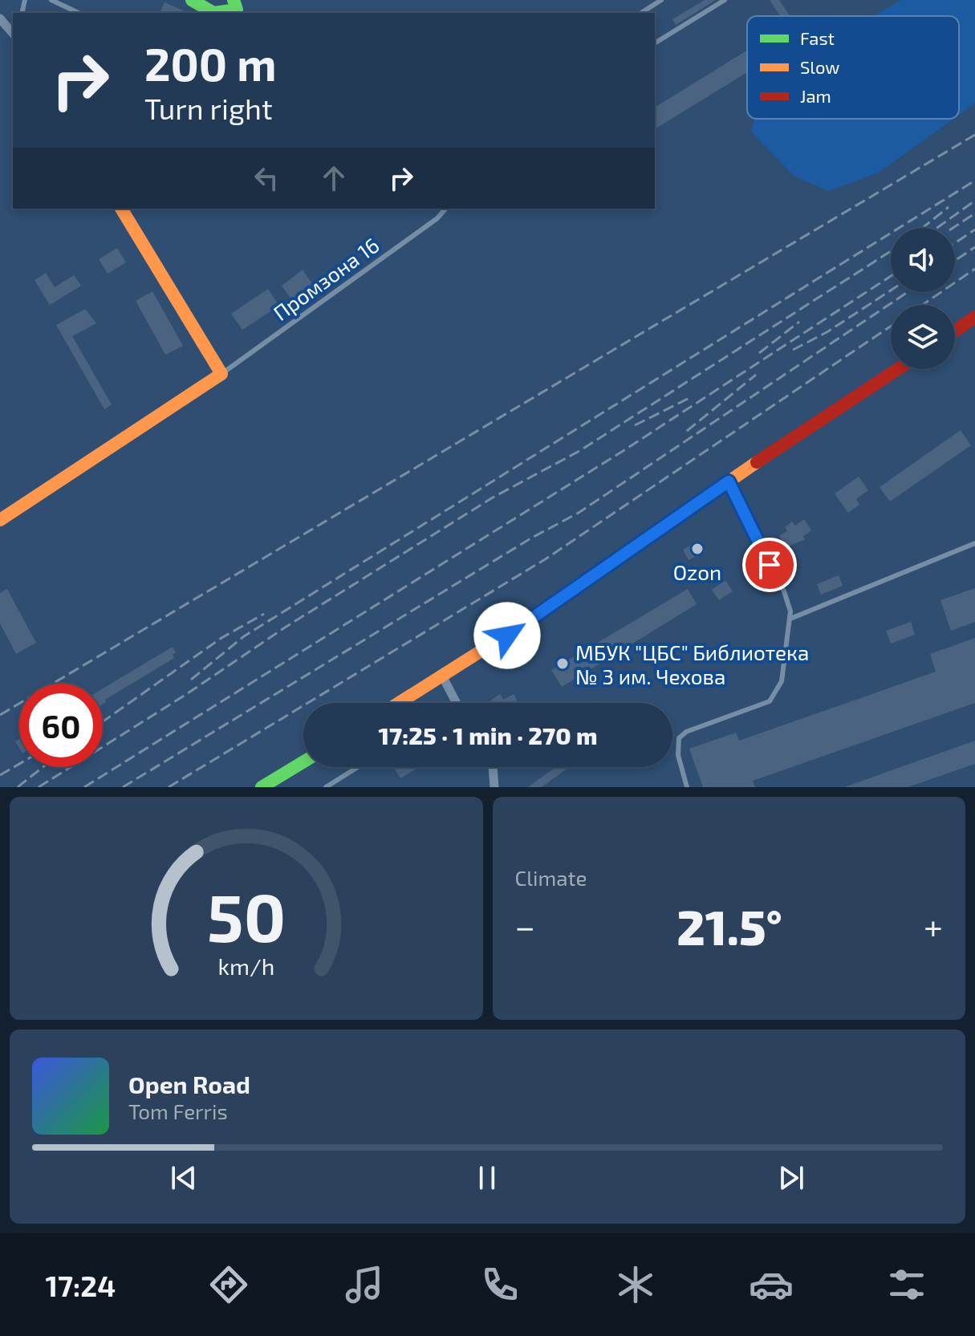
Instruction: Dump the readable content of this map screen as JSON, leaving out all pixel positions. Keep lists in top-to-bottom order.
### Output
{
  "streets": {
    "lane": ["Промзона 16"]
  },
  "places": ["Ozon", "МБУК \"ЦБС\" Библиотека № 3 им. Чехова"],
  "legend": ["Fast", "Slow", "Jam"],
  "page": {
    "turn": ["200 m", "Turn right"],
    "limit": "60",
    "trip": "17:25 · 1 min · 270 m",
    "tile": "Climate",
    "heat": ["−", "21.5°", "+"],
    "song": ["Open Road", "Tom Ferris"],
    "tabs": "17:24",
    "gauge": ["50", "km/h"]
  }
}
